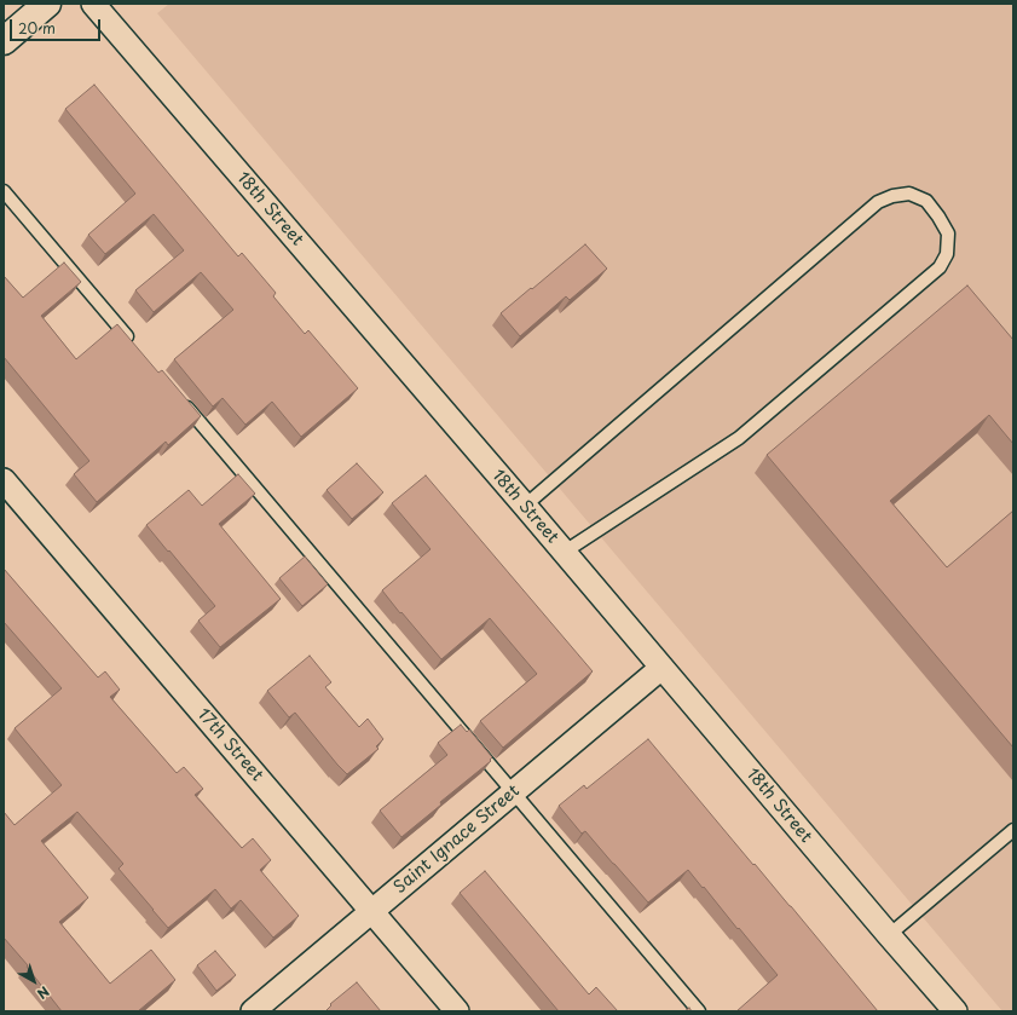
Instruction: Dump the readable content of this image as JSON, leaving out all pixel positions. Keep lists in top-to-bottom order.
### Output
{
  "streets": {
    "street": ["18th Street", "17th Street", "Saint Ignace Street"]
  },
  "crossings": [
    ["18th Street", "Saint Ignace Street"],
    ["17th Street", "Saint Ignace Street"]
  ],
  "scale_bar": "20 m",
  "north": "bottom right"
}
